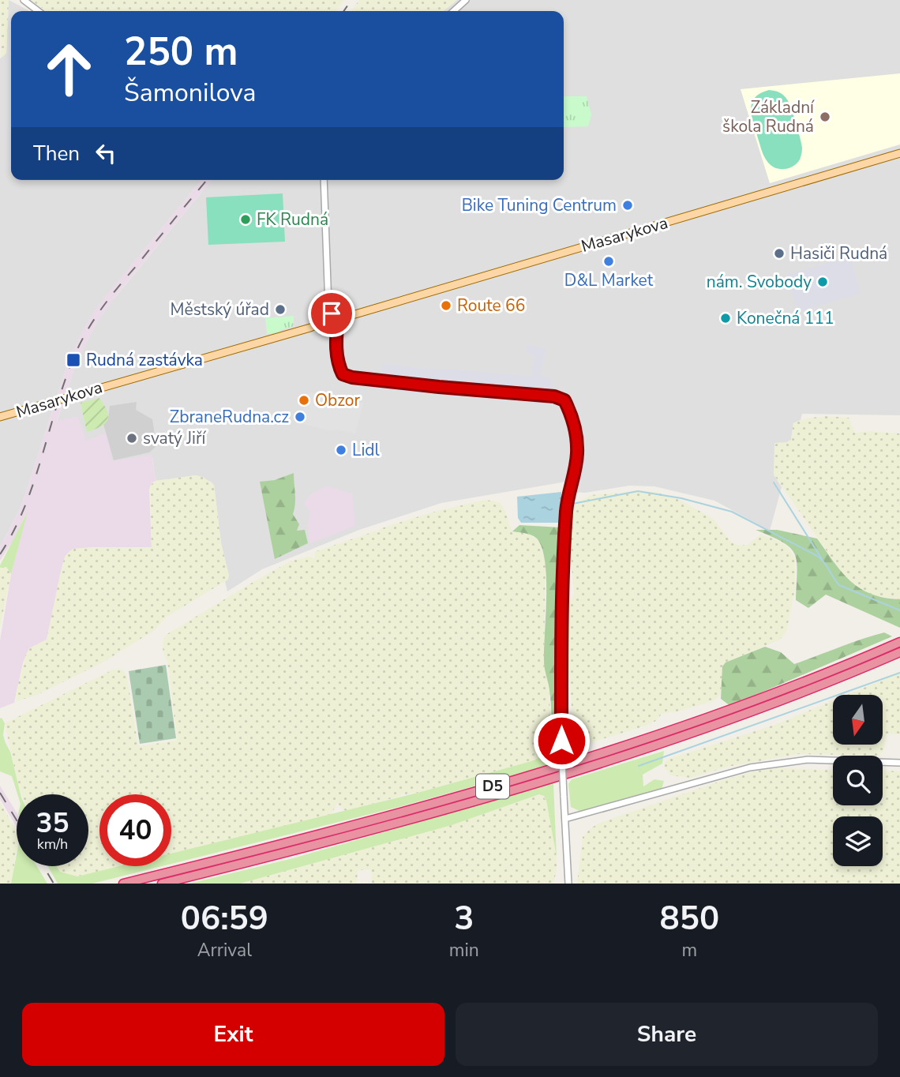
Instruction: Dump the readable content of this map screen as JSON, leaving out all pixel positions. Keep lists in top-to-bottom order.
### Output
{
  "streets": {
    "highway": ["D5"],
    "main road": ["Masarykova"]
  },
  "places": {
    "other": [
      "Základní škola Rudná",
      "Bike Tuning Centrum",
      "FK Rudná",
      "Hasiči Rudná",
      "D&L Market",
      "nám. Svobody",
      "Route 66",
      "Městský úřad",
      "Konečná 111",
      "Obzor",
      "ZbraneRudna.cz",
      "svatý Jiří",
      "Lidl"
    ],
    "transit": ["Rudná zastávka"]
  },
  "north": "bottom",
  "page": {
    "turn": ["250 m", "Šamonilova"],
    "then": "Then",
    "speed": "35 km/h",
    "limit": "40",
    "eta": [
      "06:59",
      "Arrival",
      "3",
      "min",
      "850",
      "m"
    ],
    "buttons": ["Exit", "Share"]
  }
}
